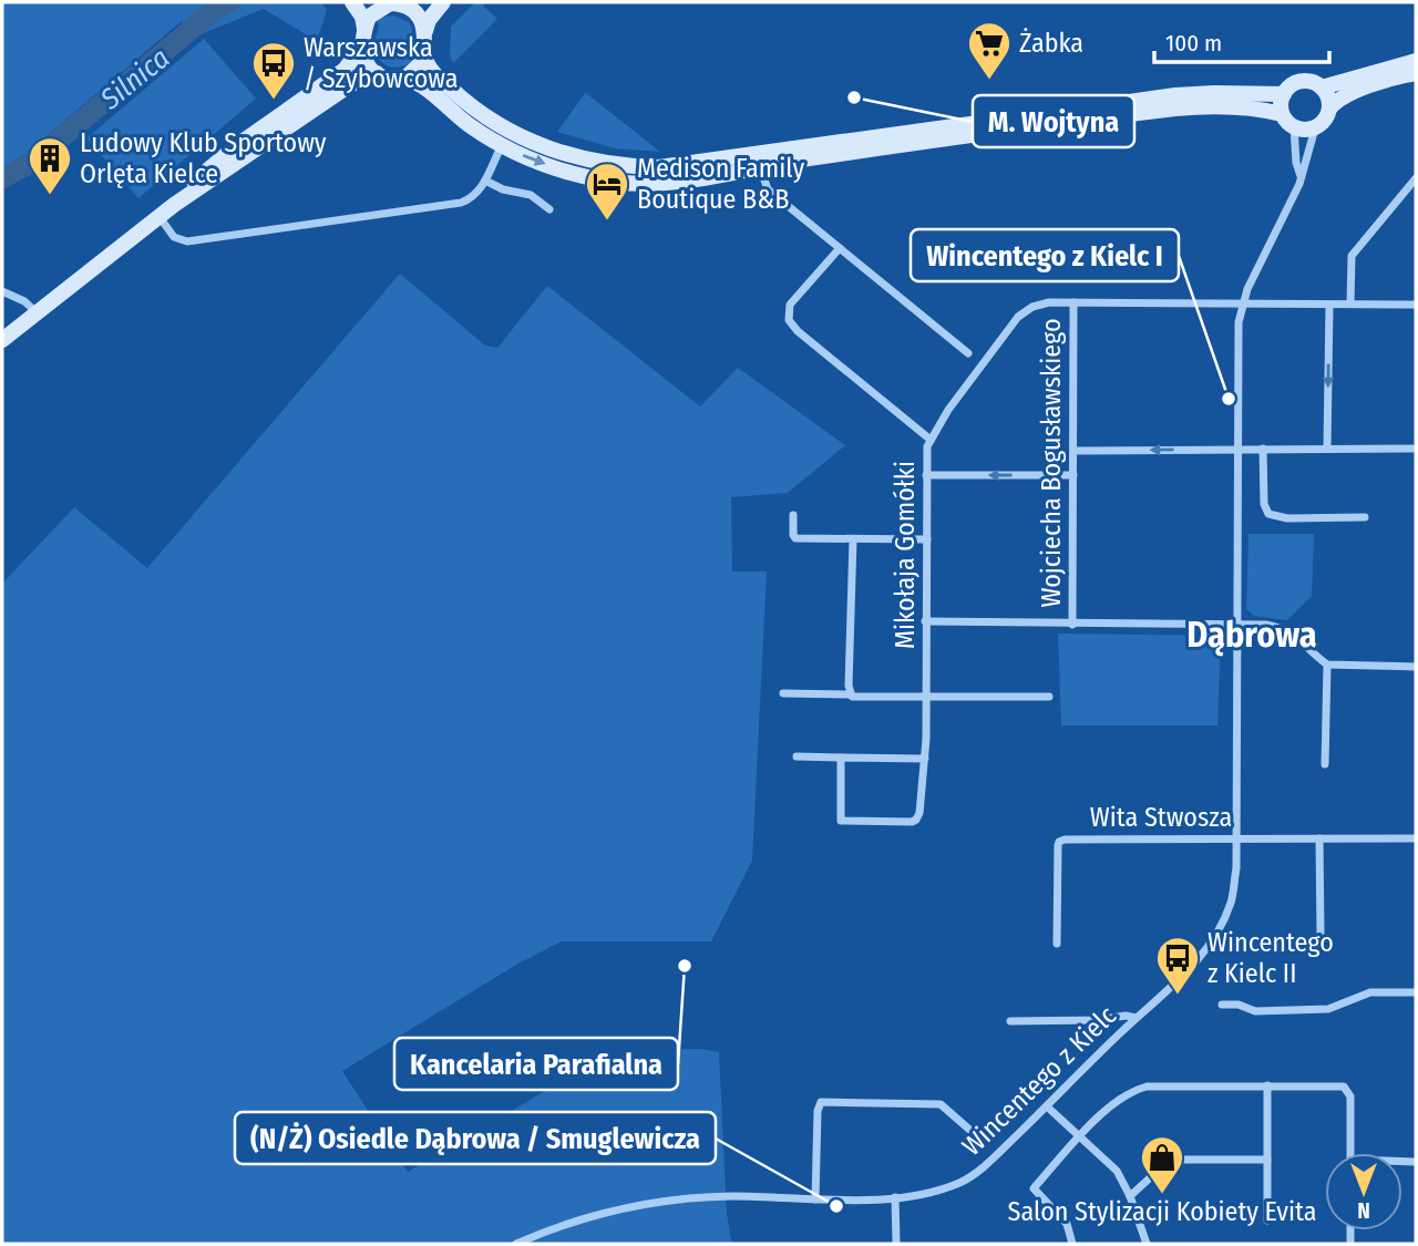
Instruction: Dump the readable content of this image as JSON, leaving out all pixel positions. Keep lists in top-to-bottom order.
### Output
{
  "streets": {
    "street": [
      "Wojciecha Bogusławskiego",
      "Mikołaja Gomółki",
      "Wita Stwosza",
      "Wincentego z Kielc"
    ]
  },
  "crossings": [
    ["Wojciecha Bogusławskiego", "Mikołaja Gomółki"],
    ["Mikołaja Gomółki", "Wincentego z Kielc"],
    ["Wita Stwosza", "Wincentego z Kielc"]
  ],
  "districts": ["Dąbrowa"],
  "water": ["Silnica"],
  "places": {
    "supermarket": ["Żabka"],
    "other": [
      "M. Wojtyna",
      "Wincentego z Kielc I",
      "Kancelaria Parafialna",
      "(N/Ż) Osiedle Dąbrowa / Smuglewicza"
    ],
    "bus stop": ["Warszawska / Szybowcowa", "Wincentego z Kielc II"],
    "building": ["Ludowy Klub Sportowy Orlęta Kielce"],
    "hotel": ["Medison Family Boutique B&B"],
    "shop": ["Salon Stylizacji Kobiety Evita"]
  },
  "scale_bar": "100 m",
  "north": "bottom"
}
